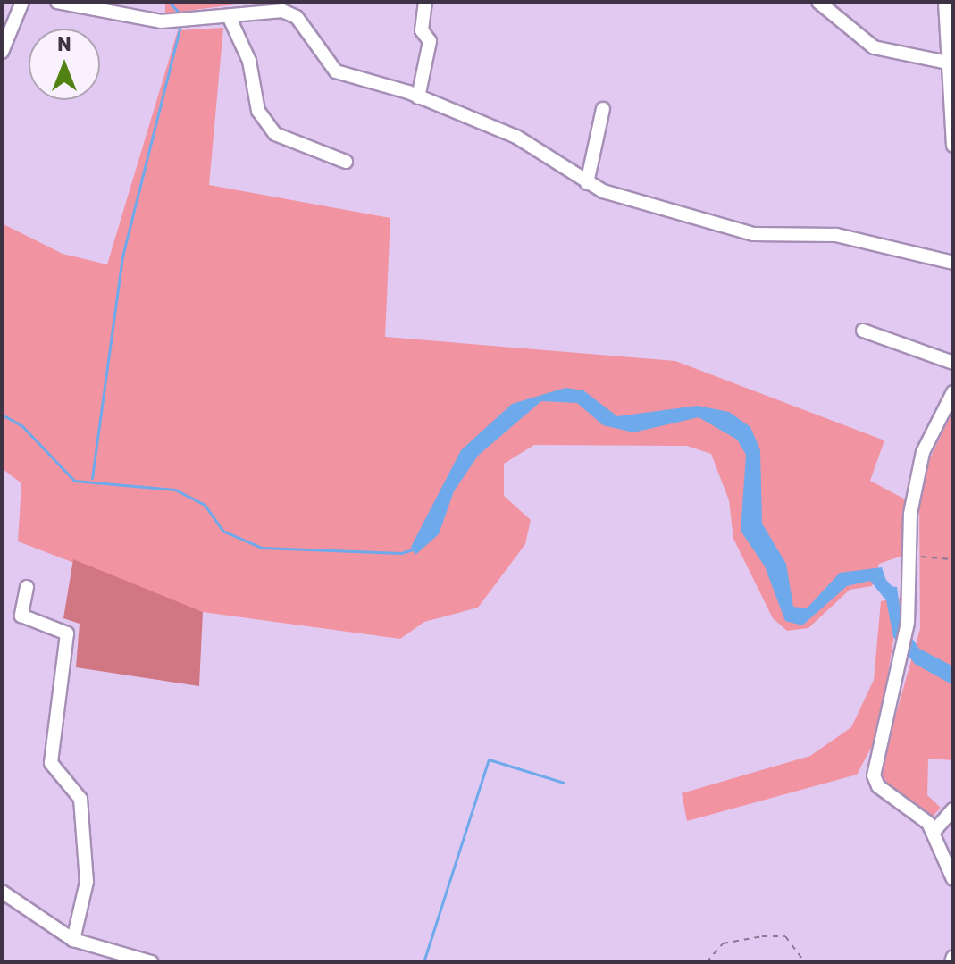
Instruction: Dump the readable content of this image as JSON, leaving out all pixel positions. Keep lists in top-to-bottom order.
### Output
{
  "north": "top"
}
